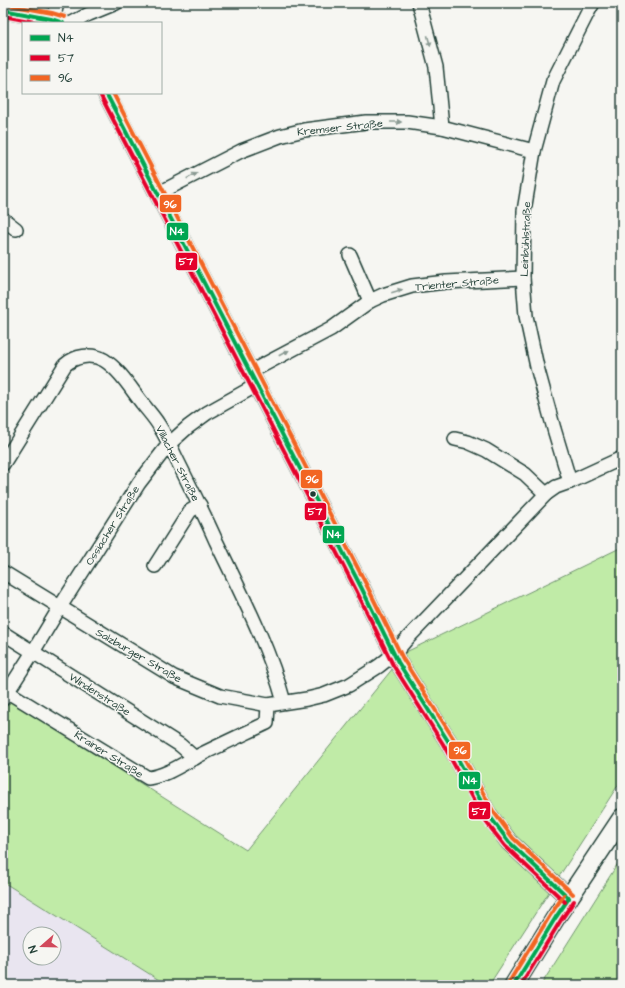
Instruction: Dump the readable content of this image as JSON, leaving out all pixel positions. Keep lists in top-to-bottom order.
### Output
{
  "streets": {
    "street": [
      "Kremser Straße",
      "Leinbühlstraße",
      "Trienter Straße",
      "Villacher Straße",
      "Ossiacher Straße",
      "Salzburger Straße",
      "Windenstraße",
      "Krainer Straße"
    ]
  },
  "crossings": [
    ["Kremser Straße", "Leinbühlstraße"],
    ["Leinbühlstraße", "Trienter Straße"],
    ["Leinbühlstraße", "Salzburger Straße"],
    ["Trienter Straße", "Ossiacher Straße"],
    ["Villacher Straße", "Ossiacher Straße"],
    ["Villacher Straße", "Salzburger Straße"],
    ["Ossiacher Straße", "Salzburger Straße"],
    ["Ossiacher Straße", "Windenstraße"],
    ["Ossiacher Straße", "Krainer Straße"],
    ["Salzburger Straße", "Krainer Straße"],
    ["Windenstraße", "Krainer Straße"]
  ],
  "one_way": ["Kremser Straße", "Trienter Straße"],
  "lines": ["transit line 96", "transit line N4", "transit line 57"],
  "legend": ["N4", "57", "96"],
  "north": "left"
}
